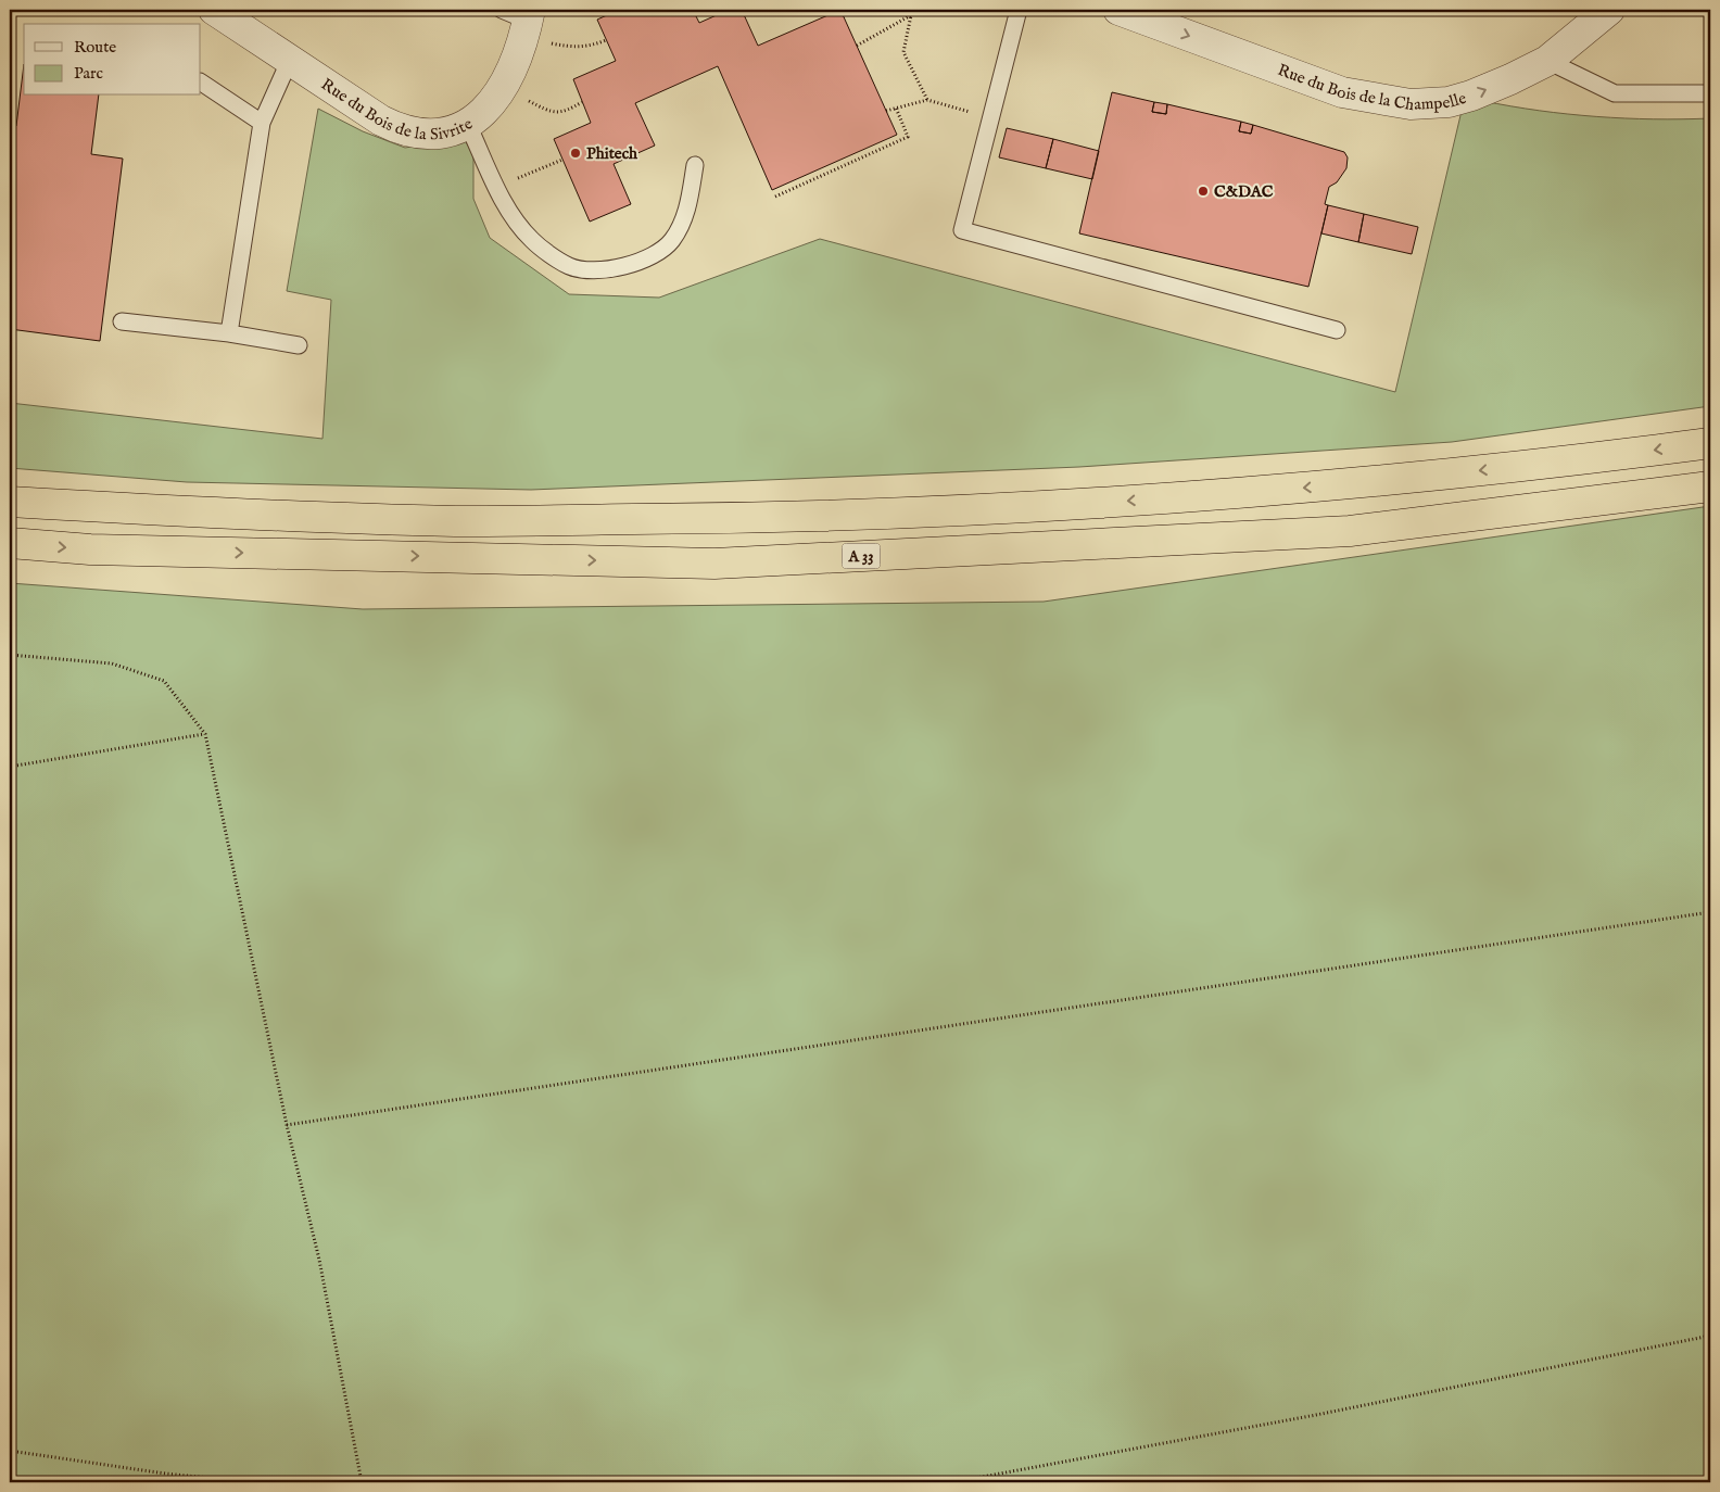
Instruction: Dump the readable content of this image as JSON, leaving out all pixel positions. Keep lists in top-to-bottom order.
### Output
{
  "streets": {
    "highway": ["A 33"],
    "street": ["Rue du Bois de la Champelle", "Rue du Bois de la Sivrite"]
  },
  "one_way": ["Rue du Bois de la Champelle"],
  "places": ["Phitech", "C&DAC"],
  "legend": ["Route", "Parc"]
}
